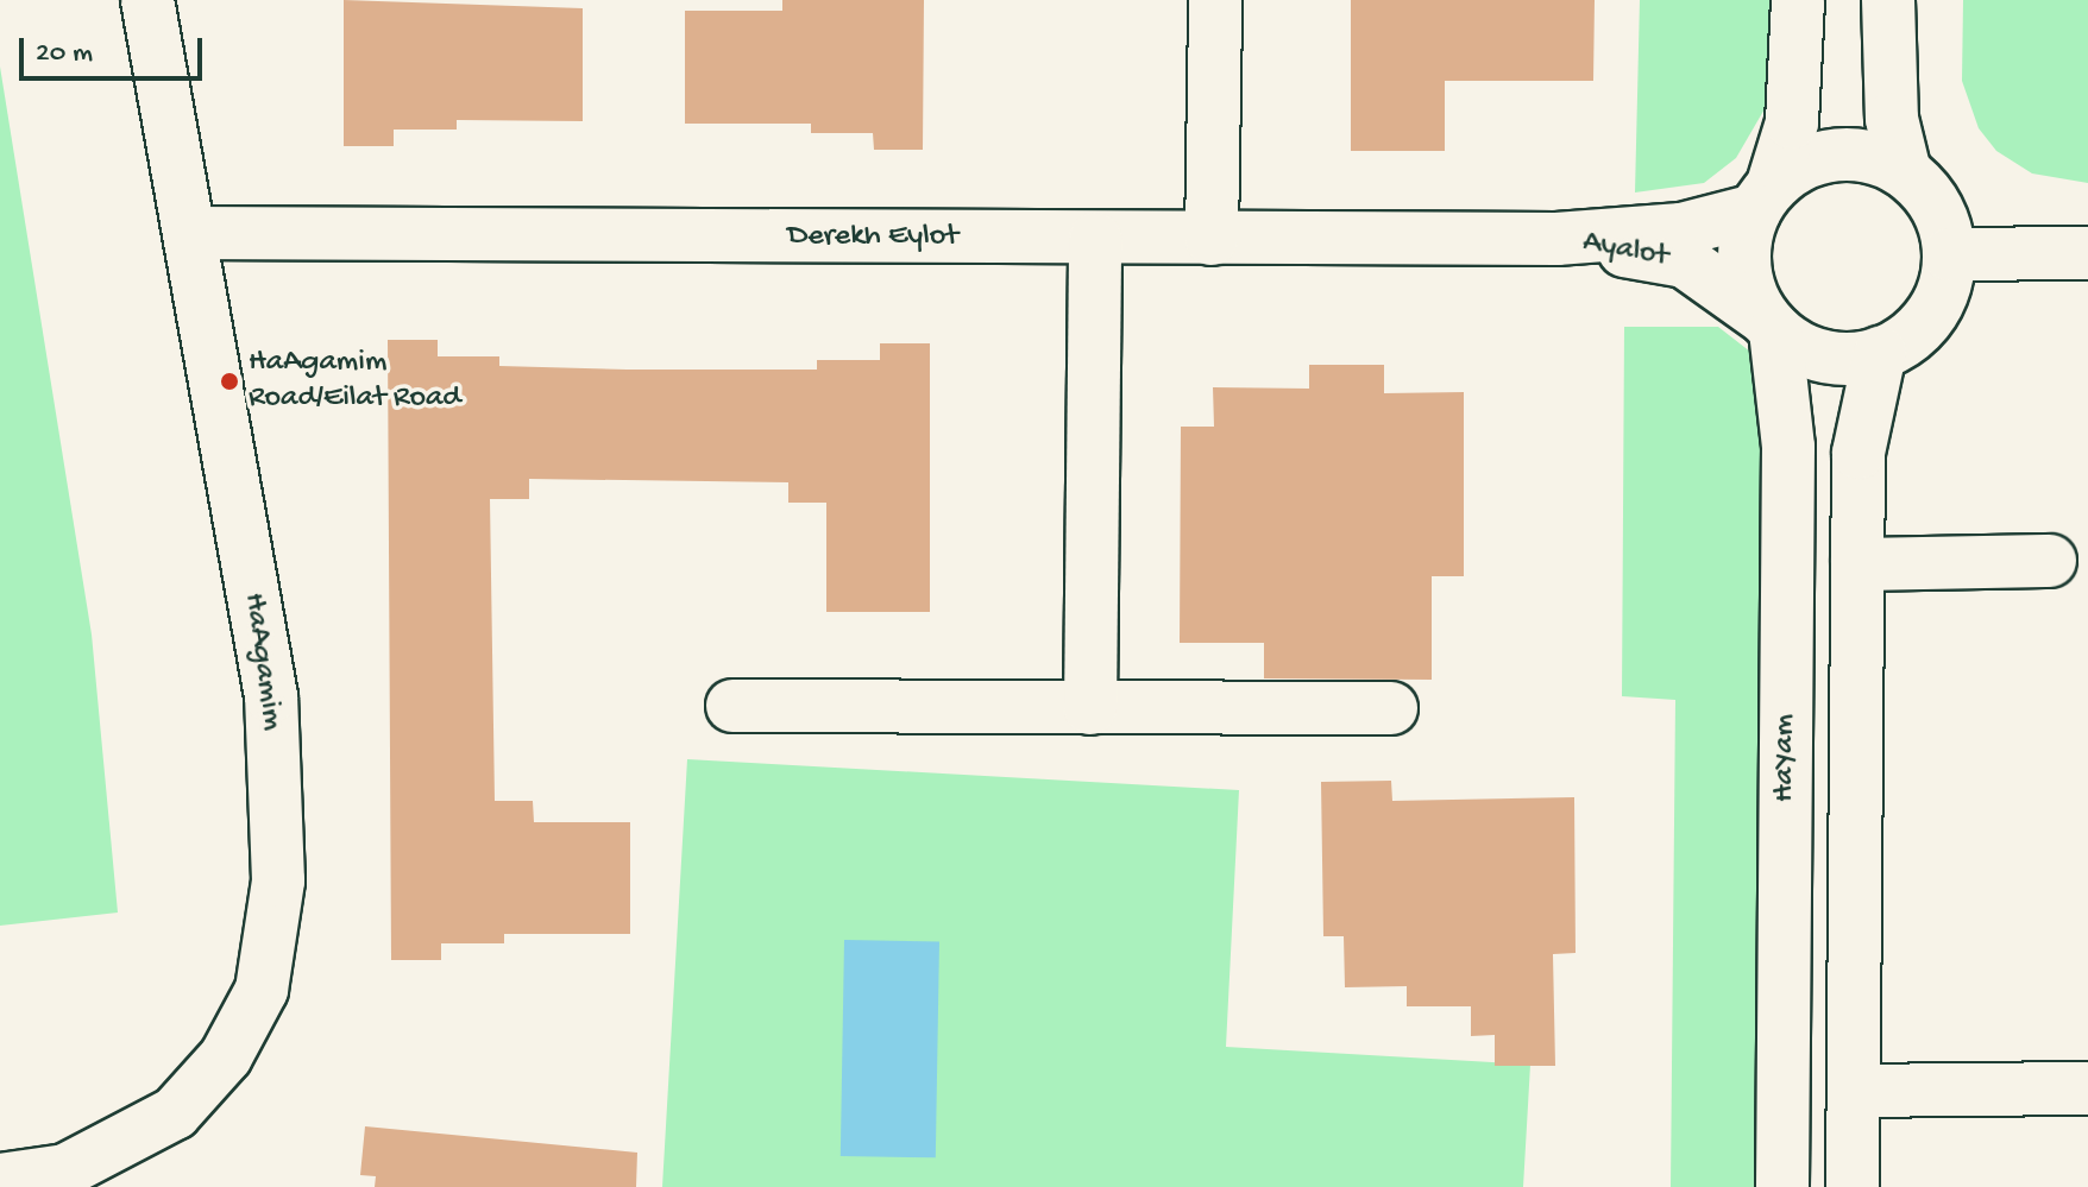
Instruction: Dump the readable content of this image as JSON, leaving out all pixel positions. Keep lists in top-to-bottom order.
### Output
{
  "streets": {
    "street": [
      "Derekh Eylot",
      "Ayalot",
      "HaAgamim",
      "HaYam"
    ]
  },
  "crossings": [
    ["Derekh Eylot", "Ayalot"],
    ["Derekh Eylot", "HaAgamim"],
    ["Ayalot", "HaYam"]
  ],
  "places": ["HaAgamim Road/Eilat Road"],
  "scale_bar": "20 m"
}
